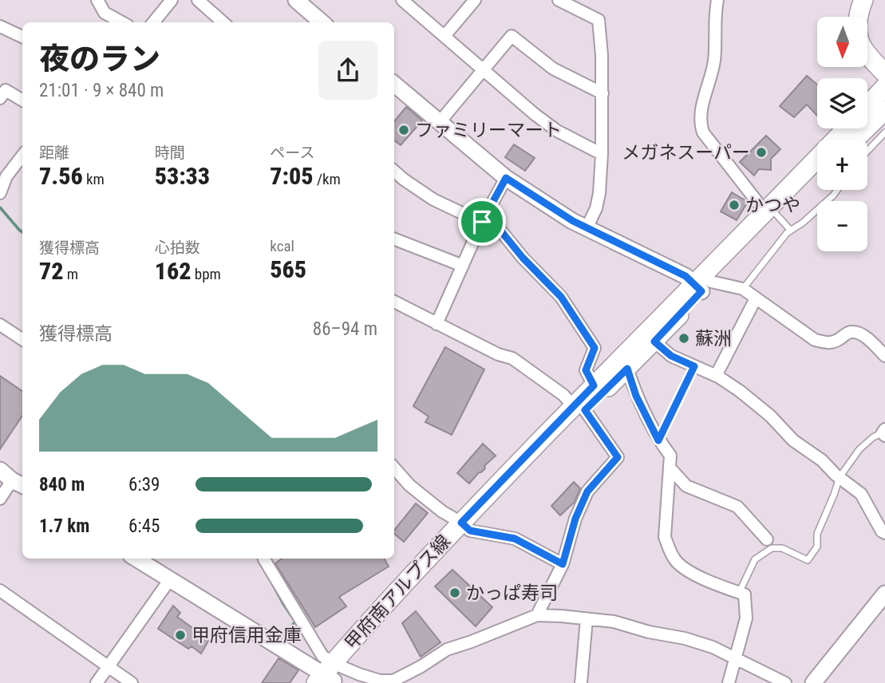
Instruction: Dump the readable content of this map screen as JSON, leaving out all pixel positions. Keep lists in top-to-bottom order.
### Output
{
  "streets": {
    "main road": ["甲府南アルプス線"]
  },
  "places": [
    "ファミリーマート",
    "メガネスーパー",
    "かつや",
    "蘇洲",
    "かっぱ寿司",
    "甲府信用金庫"
  ],
  "north": "bottom",
  "page": {
    "map_buttons": ["+", "−"],
    "heading": ["夜のラン", "21:01 · 9 × 840 m"],
    "stats": [
      ["距離", "7.56 km"],
      ["時間", "53:33"],
      ["ペース", "7:05 /km"],
      ["獲得標高", "72 m"],
      ["心拍数", "162 bpm"],
      ["kcal", "565"]
    ],
    "chart": ["獲得標高", "86–94 m"],
    "list": [
      {
        "name": "840 m",
        "note": "6:39"
      },
      {
        "name": "1.7 km",
        "note": "6:45"
      }
    ]
  }
}
